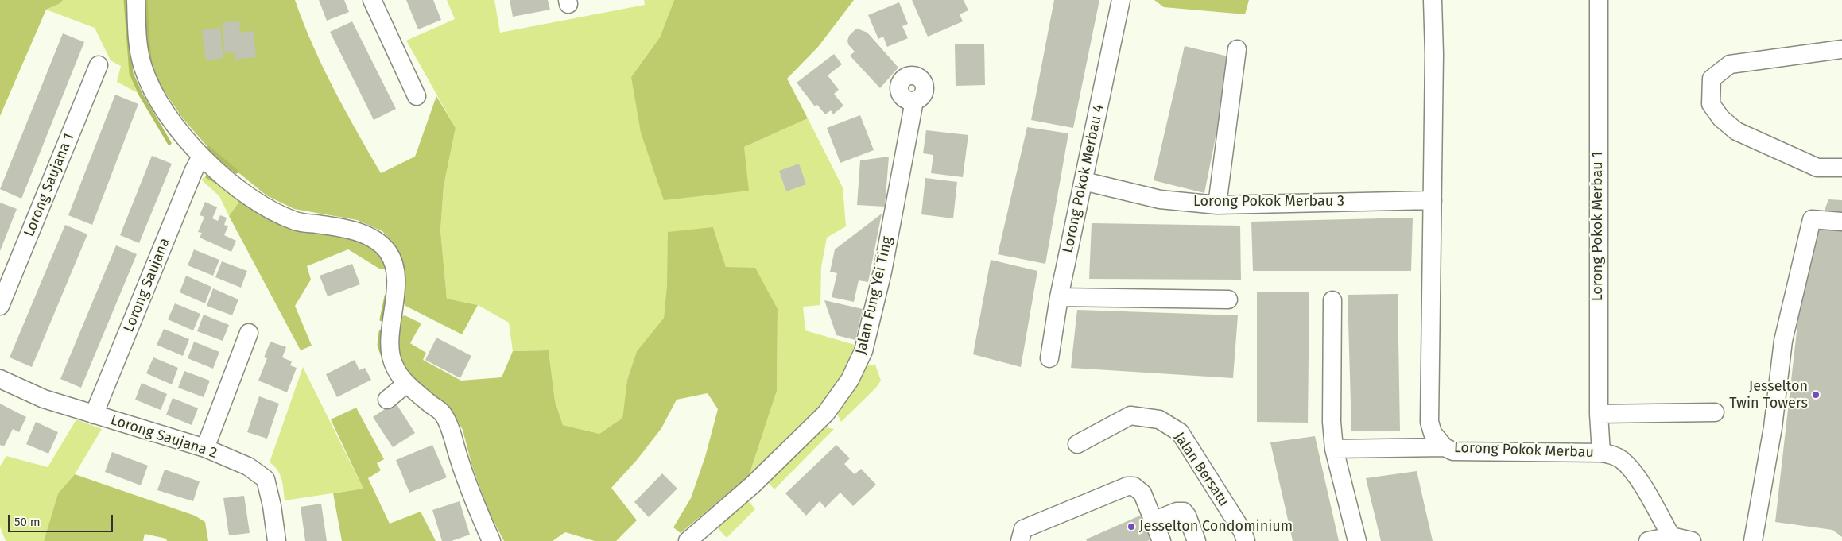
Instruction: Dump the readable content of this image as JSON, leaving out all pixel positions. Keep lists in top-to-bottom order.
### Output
{
  "streets": {
    "street": [
      "Lorong Pokok Merbau 4",
      "Lorong Saujana 1",
      "Lorong Pokok Merbau 3",
      "Lorong Pokok Merbau 1",
      "Lorong Saujana",
      "Jalan Fung Yei Ting",
      "Lorong Saujana 2",
      "Lorong Pokok Merbau",
      "Jalan Bersatu"
    ]
  },
  "crossings": [
    ["Lorong Pokok Merbau 4", "Lorong Pokok Merbau 3"],
    ["Lorong Pokok Merbau 1", "Lorong Pokok Merbau"],
    ["Lorong Saujana", "Lorong Saujana 2"]
  ],
  "places": ["Jesselton Twin Towers", "Jesselton Condominium"],
  "scale_bar": "50 m"
}
